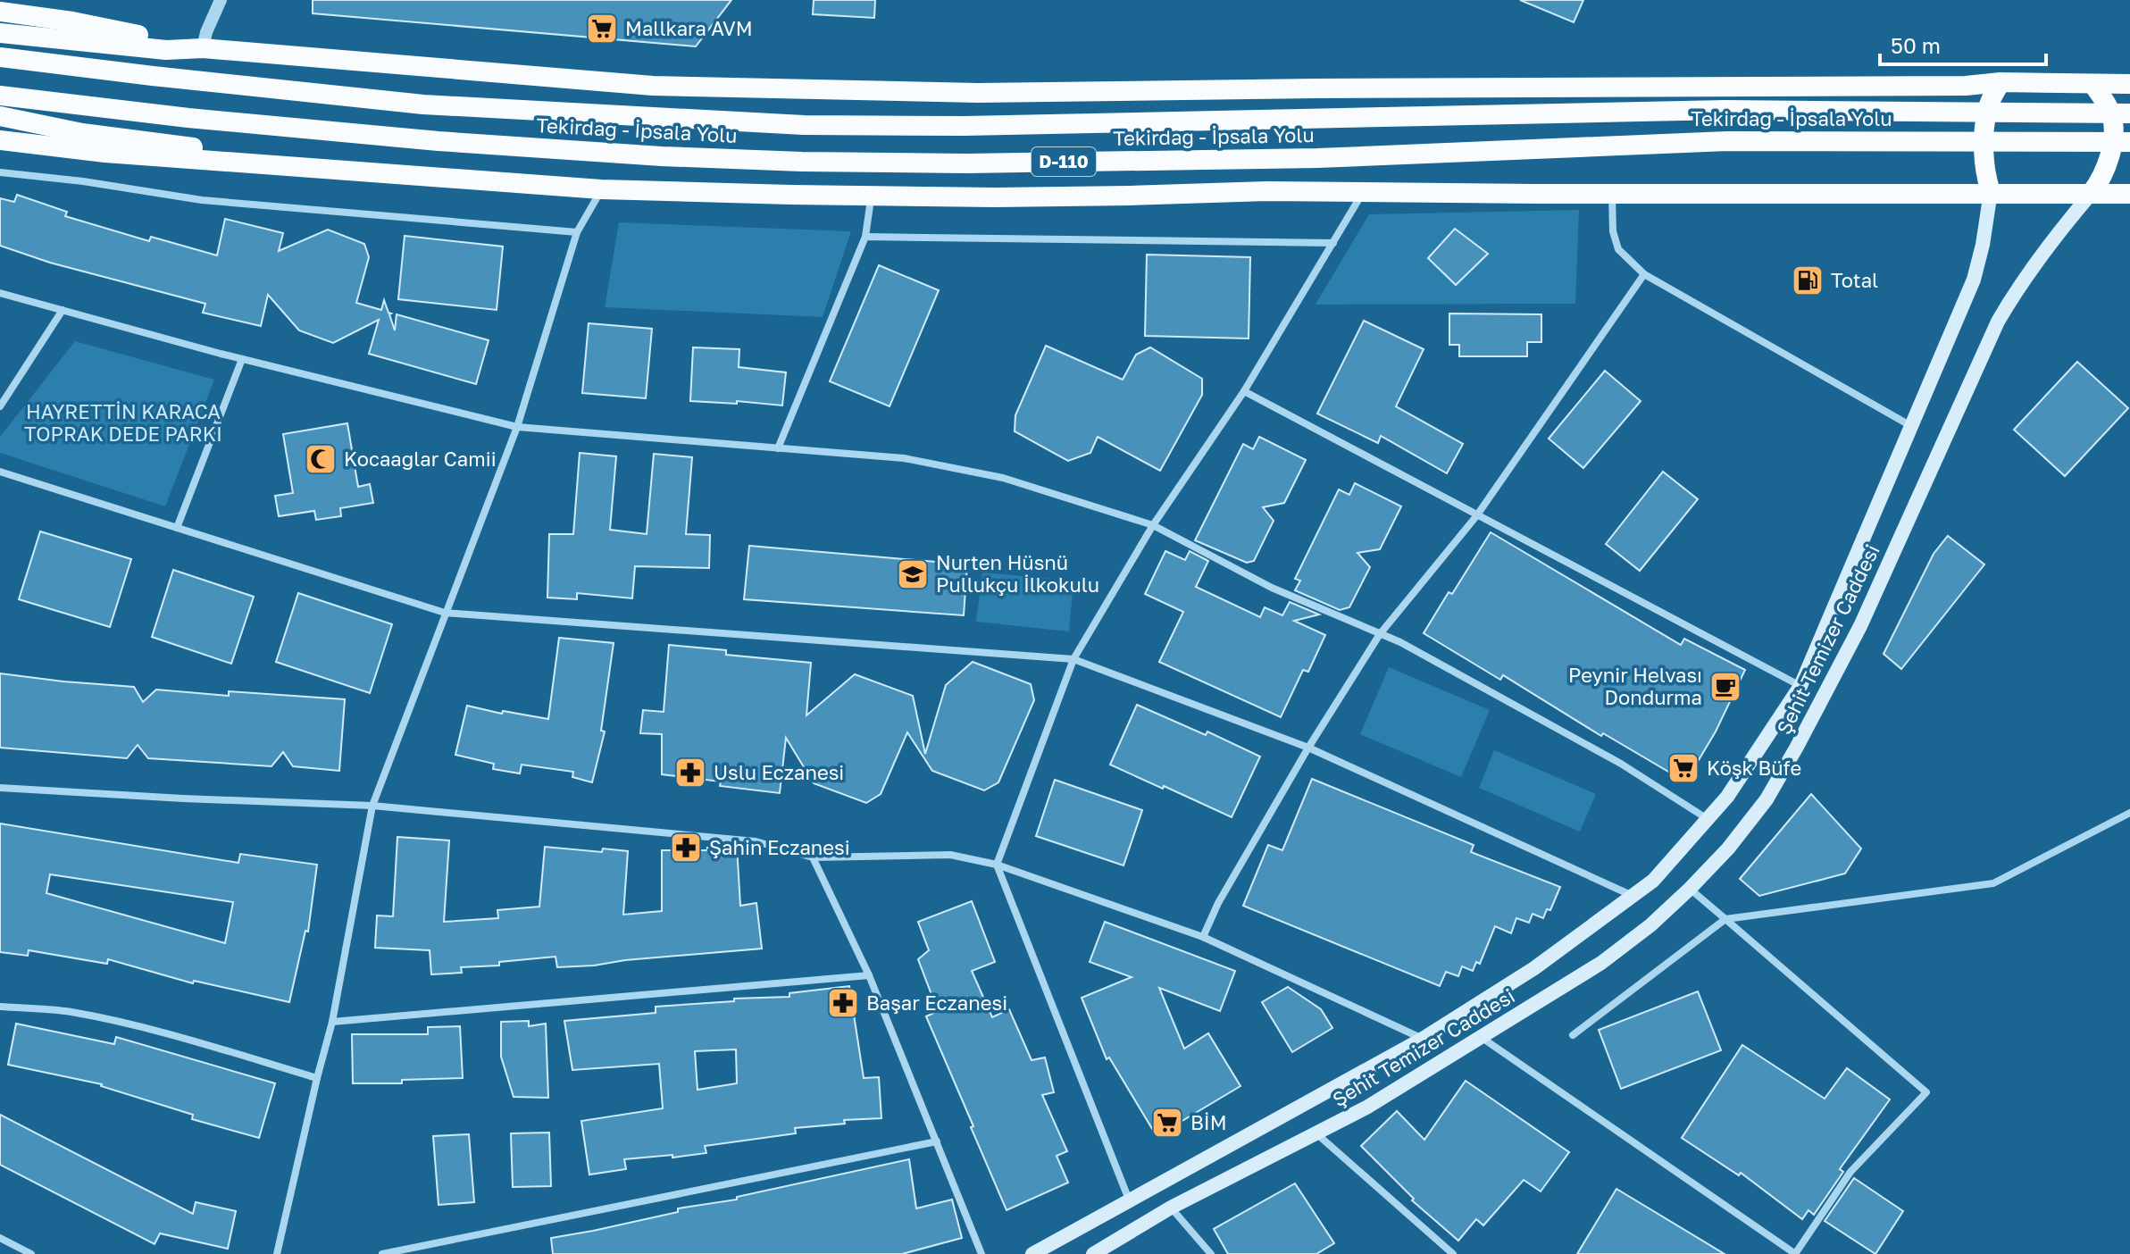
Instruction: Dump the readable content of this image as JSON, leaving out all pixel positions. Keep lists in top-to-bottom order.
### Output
{
  "streets": {
    "highway": ["Tekirdağ - İpsala Yolu", "D-110"],
    "main road": ["Şehit Temizer Caddesi"]
  },
  "parks": ["HAYRETTİN KARACA TOPRAK DEDE PARKI"],
  "places": {
    "supermarket": ["Mallkara AVM", "Köşk Büfe", "BİM"],
    "fuel station": ["Total"],
    "mosque": ["Kocaağlar Camii"],
    "school or university": ["Nurten Hüsnü Pullukçu İlkokulu"],
    "cafe": ["Peynir Helvası Dondurma"],
    "pharmacy": ["Uslu Eczanesi", "Şahin Eczanesi", "Başar Eczanesi"]
  },
  "scale_bar": "50 m"
}
